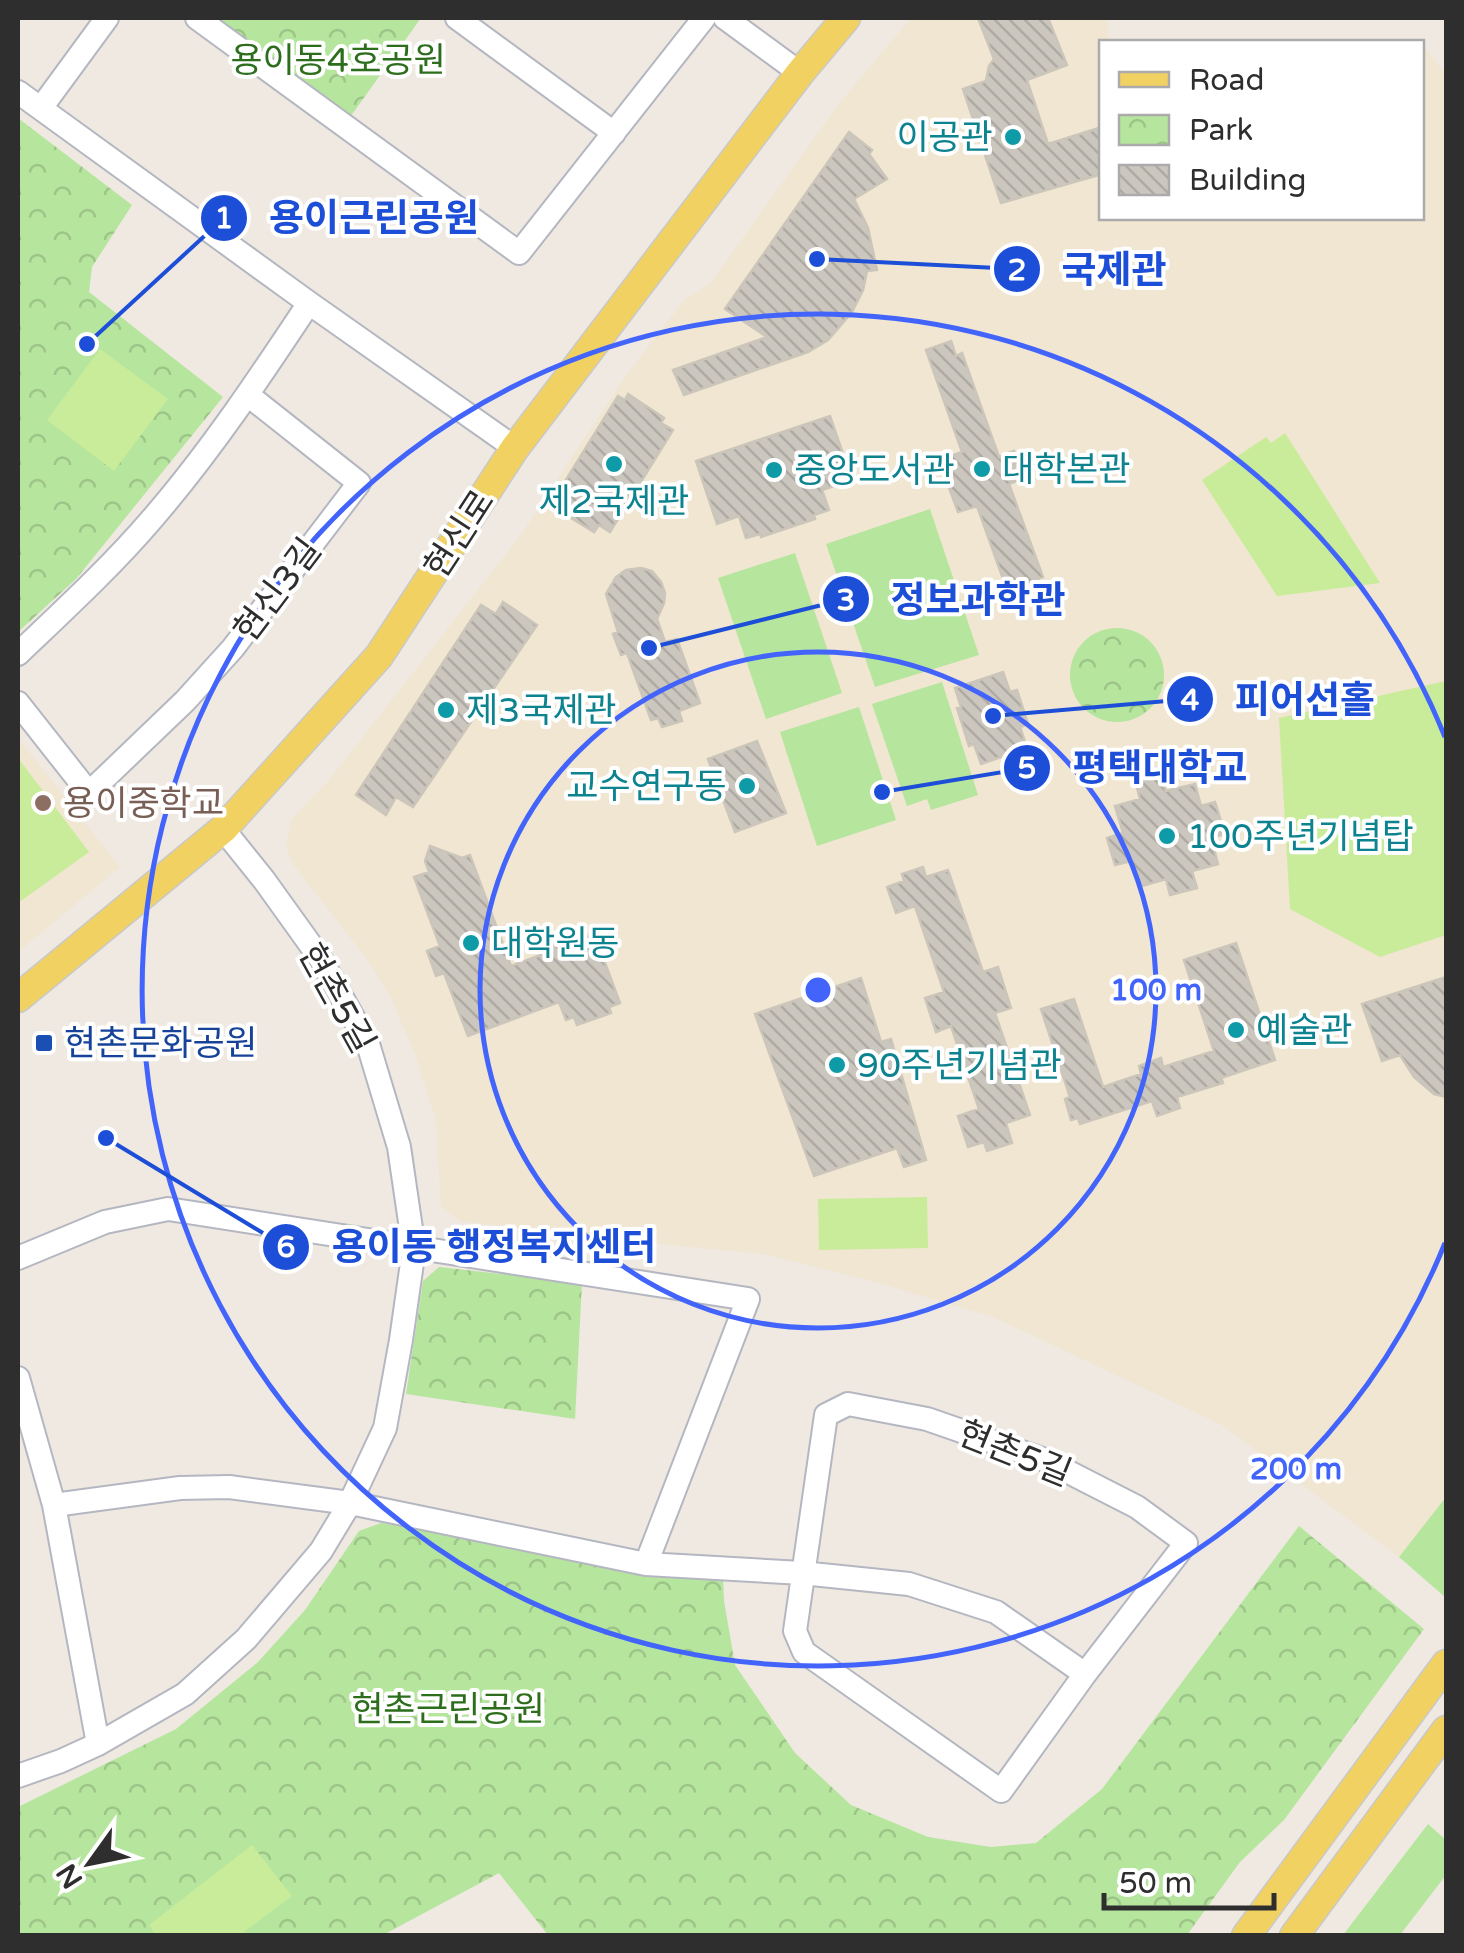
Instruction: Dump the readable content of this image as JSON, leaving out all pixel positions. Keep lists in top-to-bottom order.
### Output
{
  "streets": {
    "main road": ["현신로"],
    "street": ["현신3길", "현촌5길"]
  },
  "crossings": [
    ["현신로", "현촌5길"]
  ],
  "parks": ["용이동4호공원", "현촌근린공원"],
  "places": {
    "other": [
      "이공관",
      "국제관",
      "용이근린공원",
      "제2국제관",
      "대학본관",
      "중앙도서관",
      "정보과학관",
      "제3국제관",
      "피어선홀",
      "교수연구동",
      "평택대학교",
      "용이중학교",
      "100주년기념탑",
      "대학원동",
      "예술관",
      "90주년기념관",
      "용이동 행정복지센터"
    ],
    "transit": ["현촌문화공원"]
  },
  "legend": ["Road", "Park", "Building"],
  "scale_bar": "50 m",
  "north": "bottom left",
  "rings": ["100 m", "200 m"]
}
